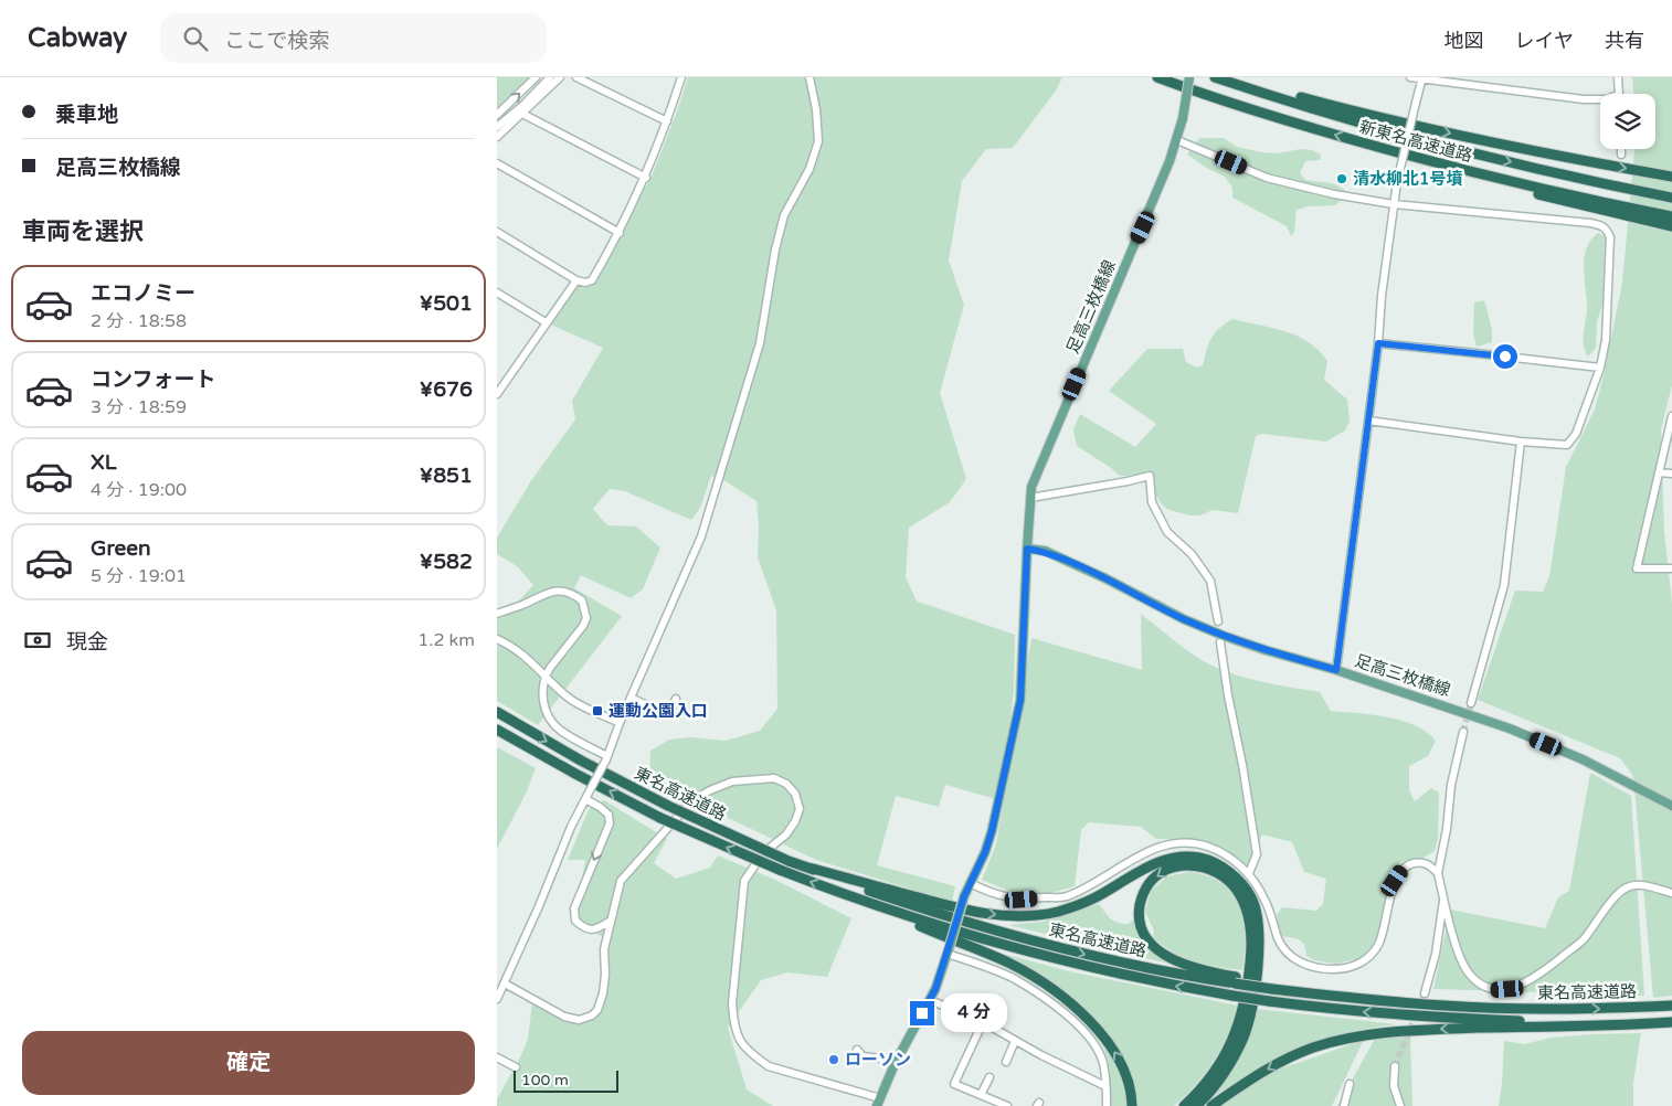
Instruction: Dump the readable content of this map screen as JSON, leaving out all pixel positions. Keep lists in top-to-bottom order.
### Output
{
  "streets": {
    "highway": ["新東名高速道路", "東名高速道路"],
    "main road": ["足高三枚橋線"]
  },
  "places": {
    "other": ["清水柳北1号墳", "ローソン"],
    "transit": ["運動公園入口"]
  },
  "scale_bar": "100 m",
  "page": {
    "header": "Cabway",
    "search": "ここで検索",
    "nav": ["地図", "レイヤ", "共有"],
    "banner": ["乗車地", "足高三枚橋線"],
    "heading": "車両を選択",
    "list": [
      {
        "name": "エコノミー",
        "note": "2 分 · 18:58",
        "value": "¥501"
      },
      {
        "name": "コンフォート",
        "note": "3 分 · 18:59",
        "value": "¥676"
      },
      {
        "name": "XL",
        "note": "4 分 · 19:00",
        "value": "¥851"
      },
      {
        "name": "Green",
        "note": "5 分 · 19:01",
        "value": "¥582"
      }
    ],
    "pay": ["現金", "1.2 km"],
    "bubble": "4 分",
    "buttons": "確定",
    "scale": "100 m"
  }
}
